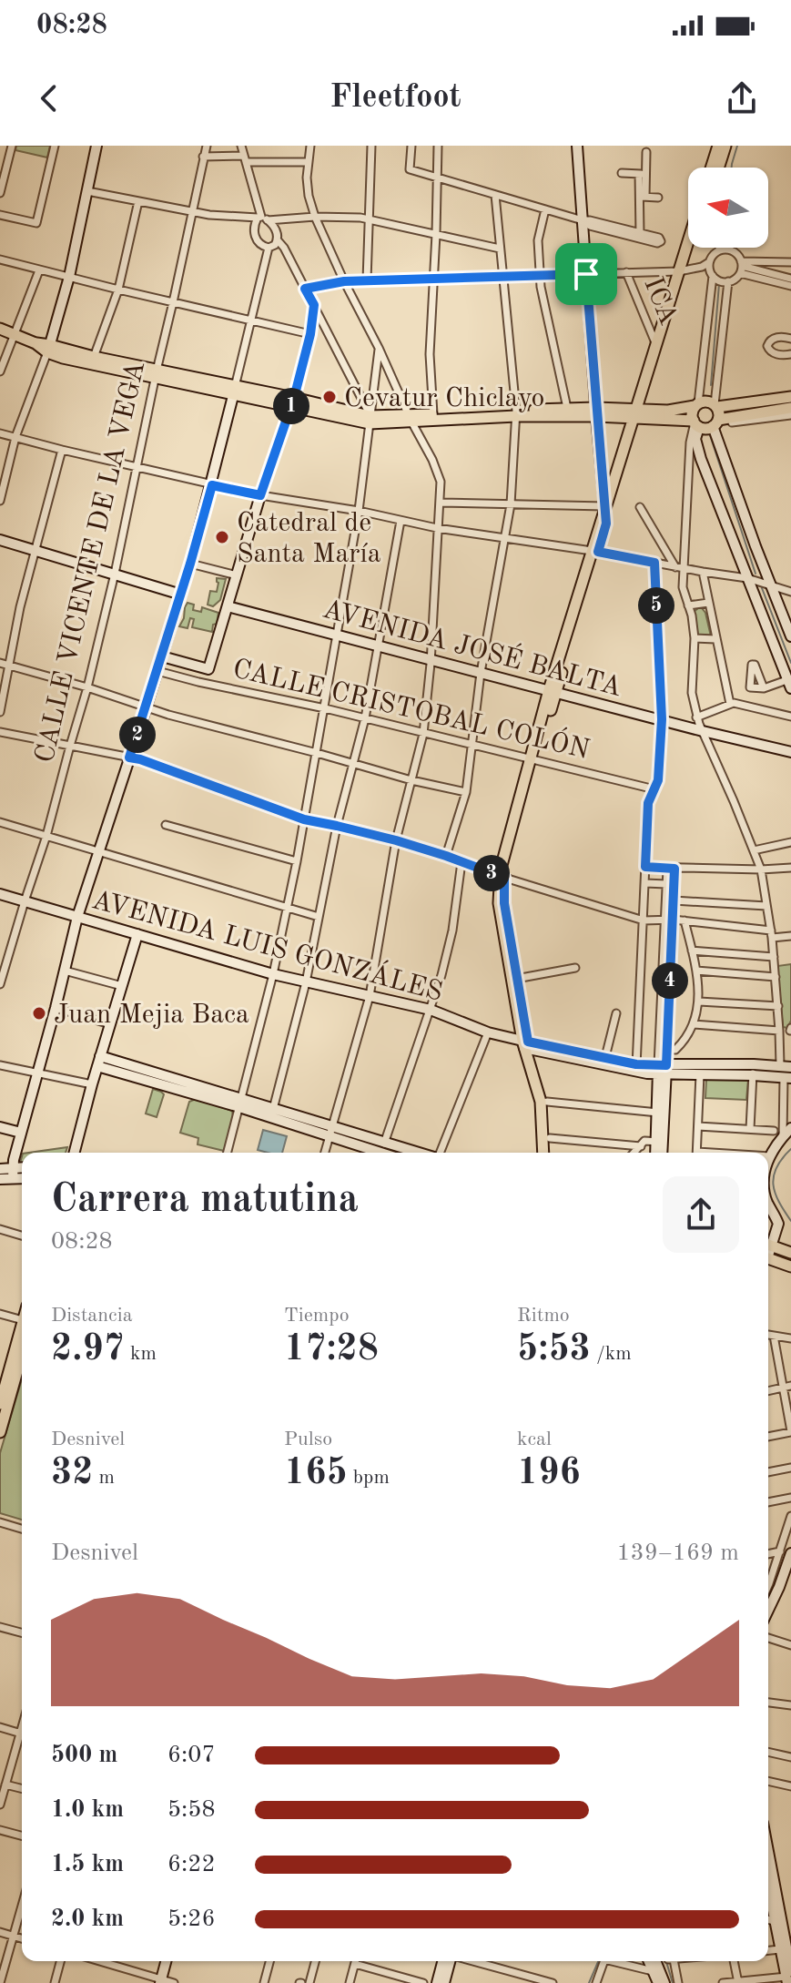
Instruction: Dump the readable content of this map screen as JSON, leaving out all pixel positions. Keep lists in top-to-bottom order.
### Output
{
  "streets": {
    "main road": ["AVENIDA JOSÉ BALTA", "CALLE CRISTOBAL COLÓN", "AVENIDA LUIS GONZÁLES"],
    "street": ["ICA", "CALLE VICENTE DE LA VEGA"]
  },
  "crossings": [
    ["CALLE VICENTE DE LA VEGA", "AVENIDA LUIS GONZÁLES"]
  ],
  "places": ["Cevatur Chiclayo", "Catedral de Santa María", "Juan Mejia Baca"],
  "north": "left",
  "page": {
    "status": "08:28",
    "header": "Fleetfoot",
    "pins": [
      "1",
      "5",
      "2",
      "3",
      "4"
    ],
    "heading": ["Carrera matutina", "08:28"],
    "stats": [
      ["Distancia", "2.97 km"],
      ["Tiempo", "17:28"],
      ["Ritmo", "5:53 /km"],
      ["Desnivel", "32 m"],
      ["Pulso", "165 bpm"],
      ["kcal", "196"]
    ],
    "chart": ["Desnivel", "139–169 m"],
    "list": [
      {
        "name": "500 m",
        "note": "6:07"
      },
      {
        "name": "1.0 km",
        "note": "5:58"
      },
      {
        "name": "1.5 km",
        "note": "6:22"
      },
      {
        "name": "2.0 km",
        "note": "5:26"
      }
    ]
  }
}
